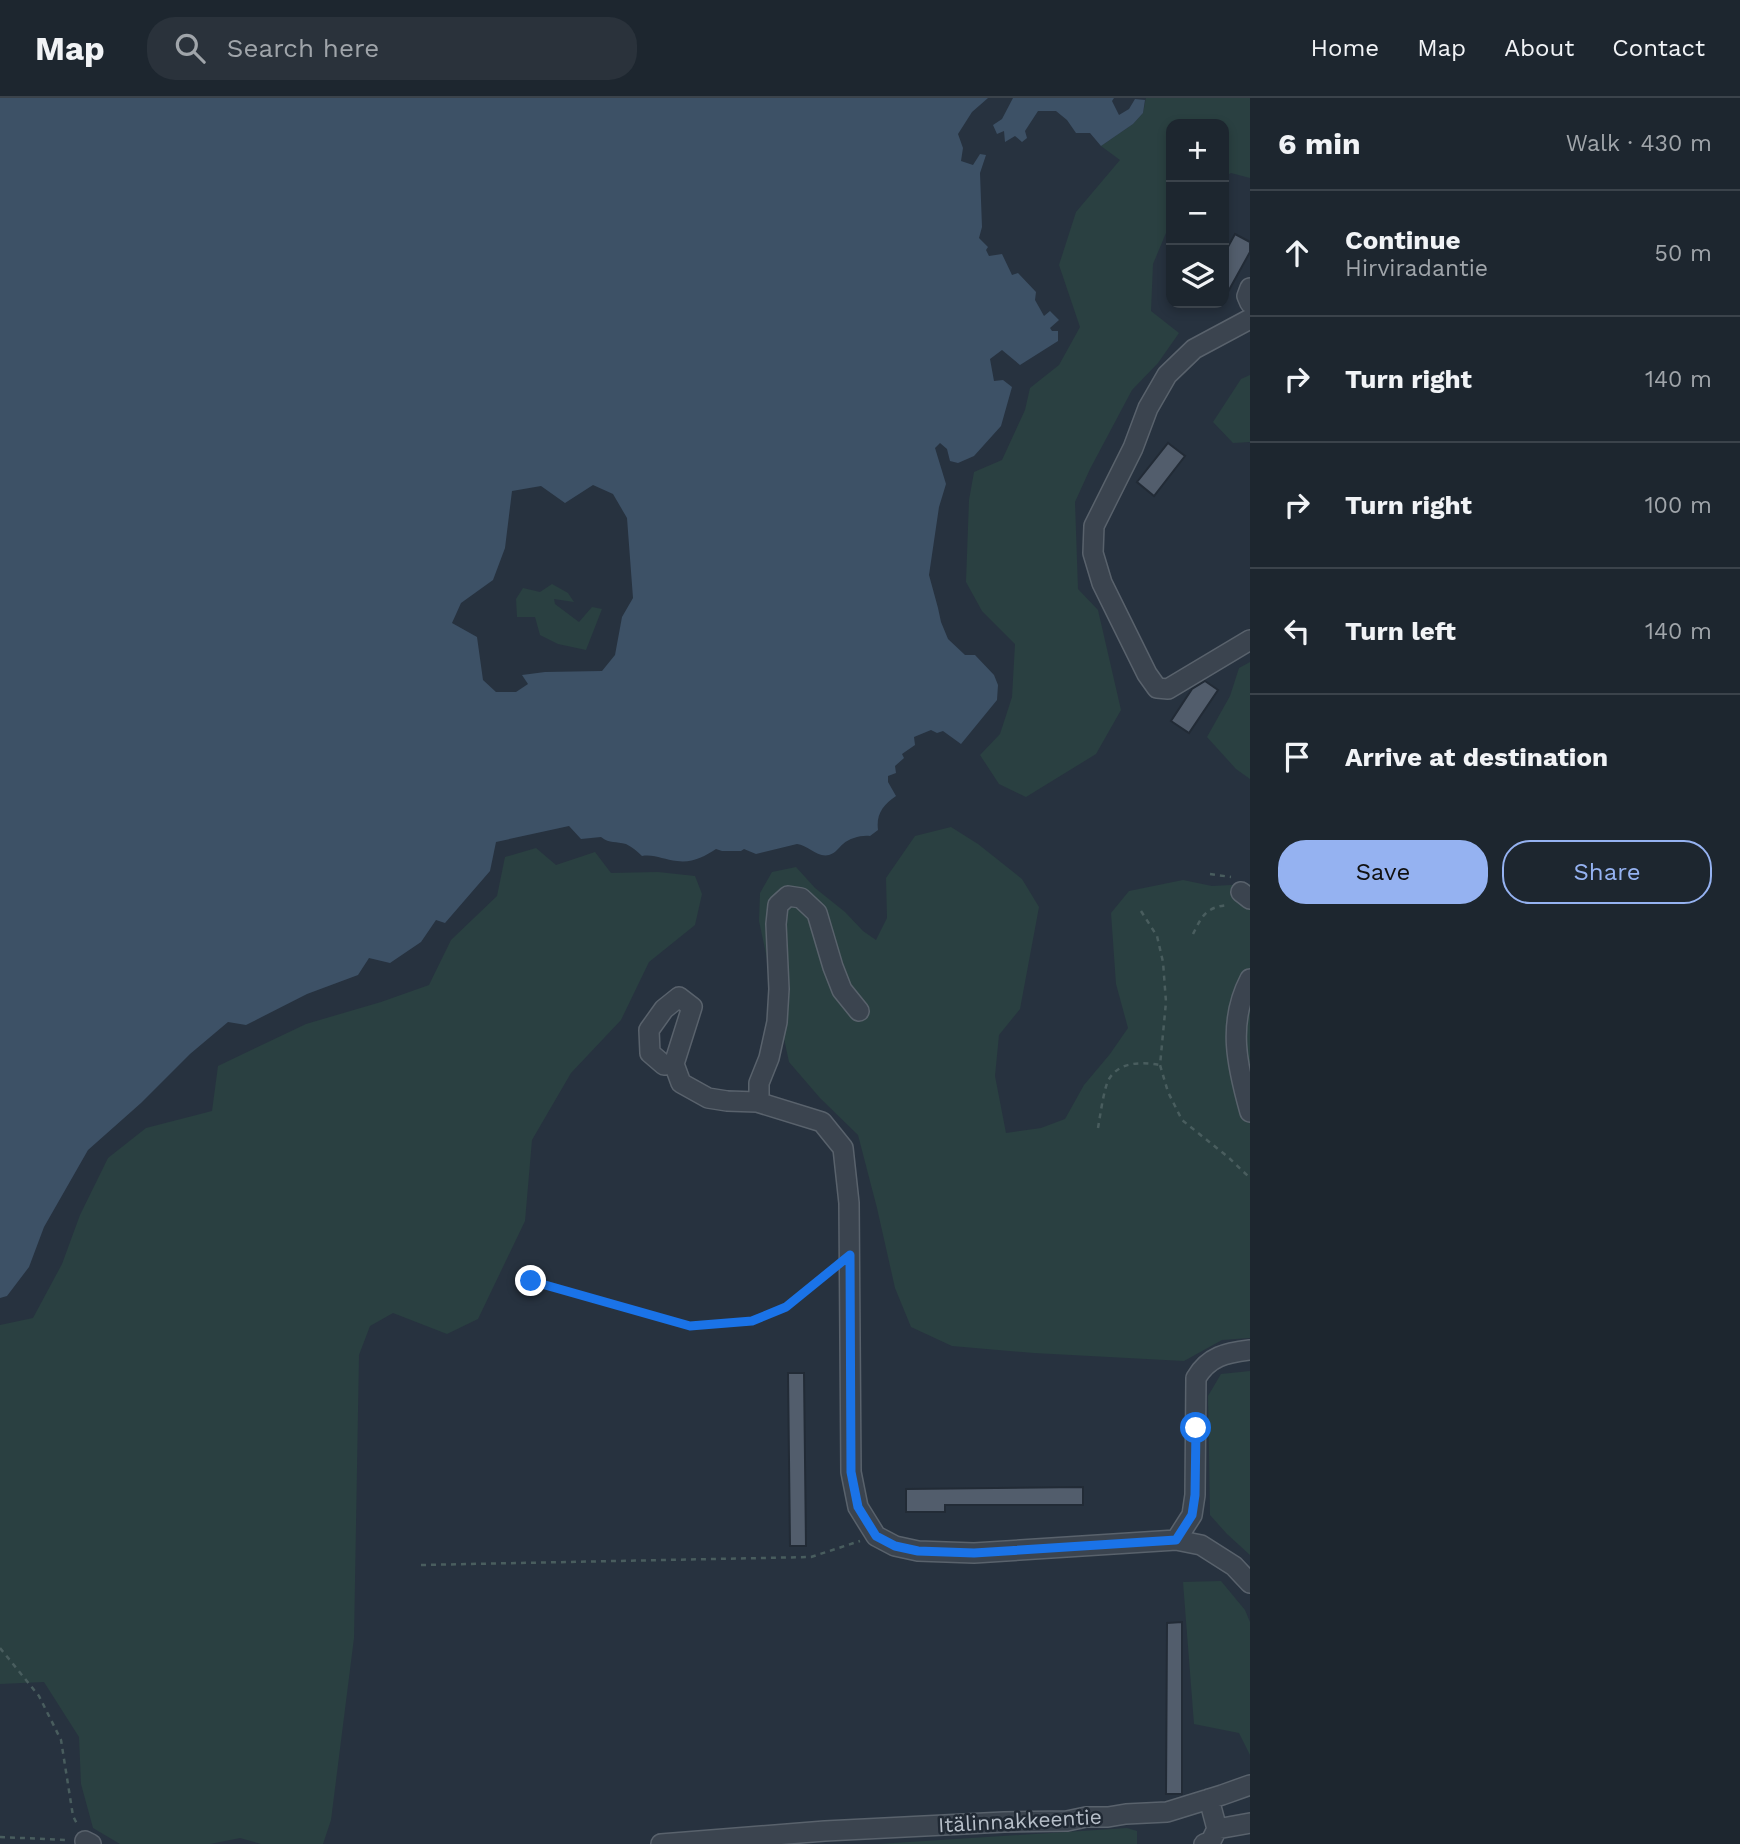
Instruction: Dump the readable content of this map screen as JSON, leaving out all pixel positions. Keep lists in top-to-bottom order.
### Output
{
  "streets": {
    "street": ["Itälinnakkeentie"]
  },
  "page": {
    "header": "Map",
    "search": "Search here",
    "nav": [
      "Home",
      "Map",
      "About",
      "Contact"
    ],
    "heading": ["6 min", "Walk · 430 m"],
    "map_buttons": ["+", "−"],
    "list": [
      ["Continue", "Hirviradantie", "50 m"],
      ["Turn right", "140 m"],
      ["Turn right", "100 m"],
      ["Turn left", "140 m"],
      "Arrive at destination"
    ],
    "buttons": ["Save", "Share"]
  }
}
